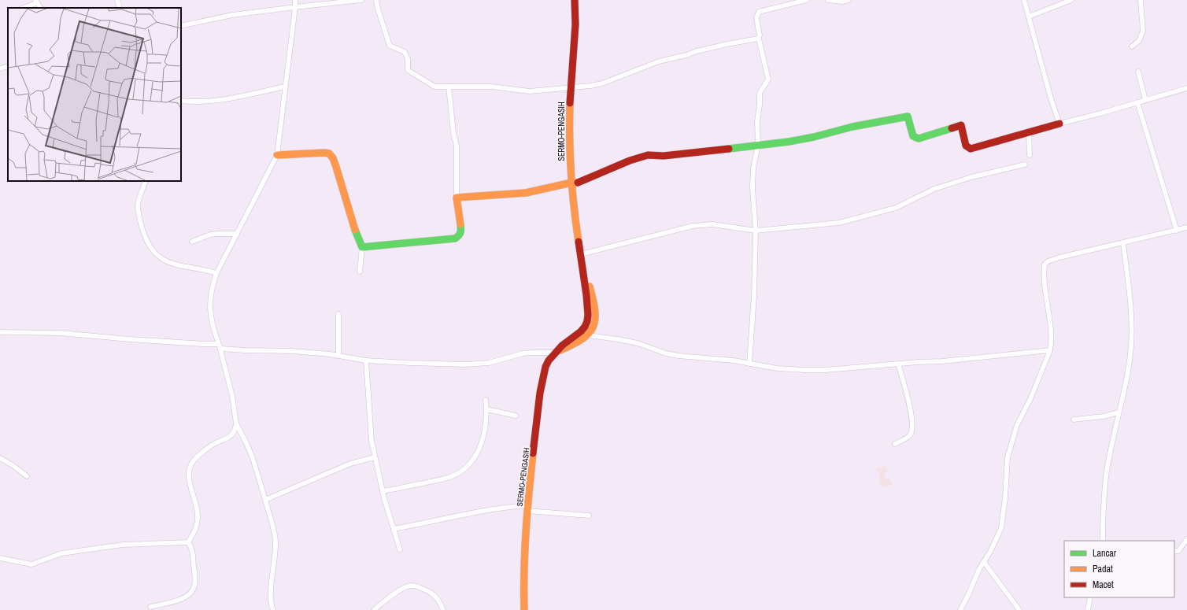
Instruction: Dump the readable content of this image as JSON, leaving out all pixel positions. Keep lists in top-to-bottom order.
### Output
{
  "streets": {
    "street": ["SERMO-PENGASIH"]
  },
  "legend": ["Lancar", "Padat", "Macet"]
}
